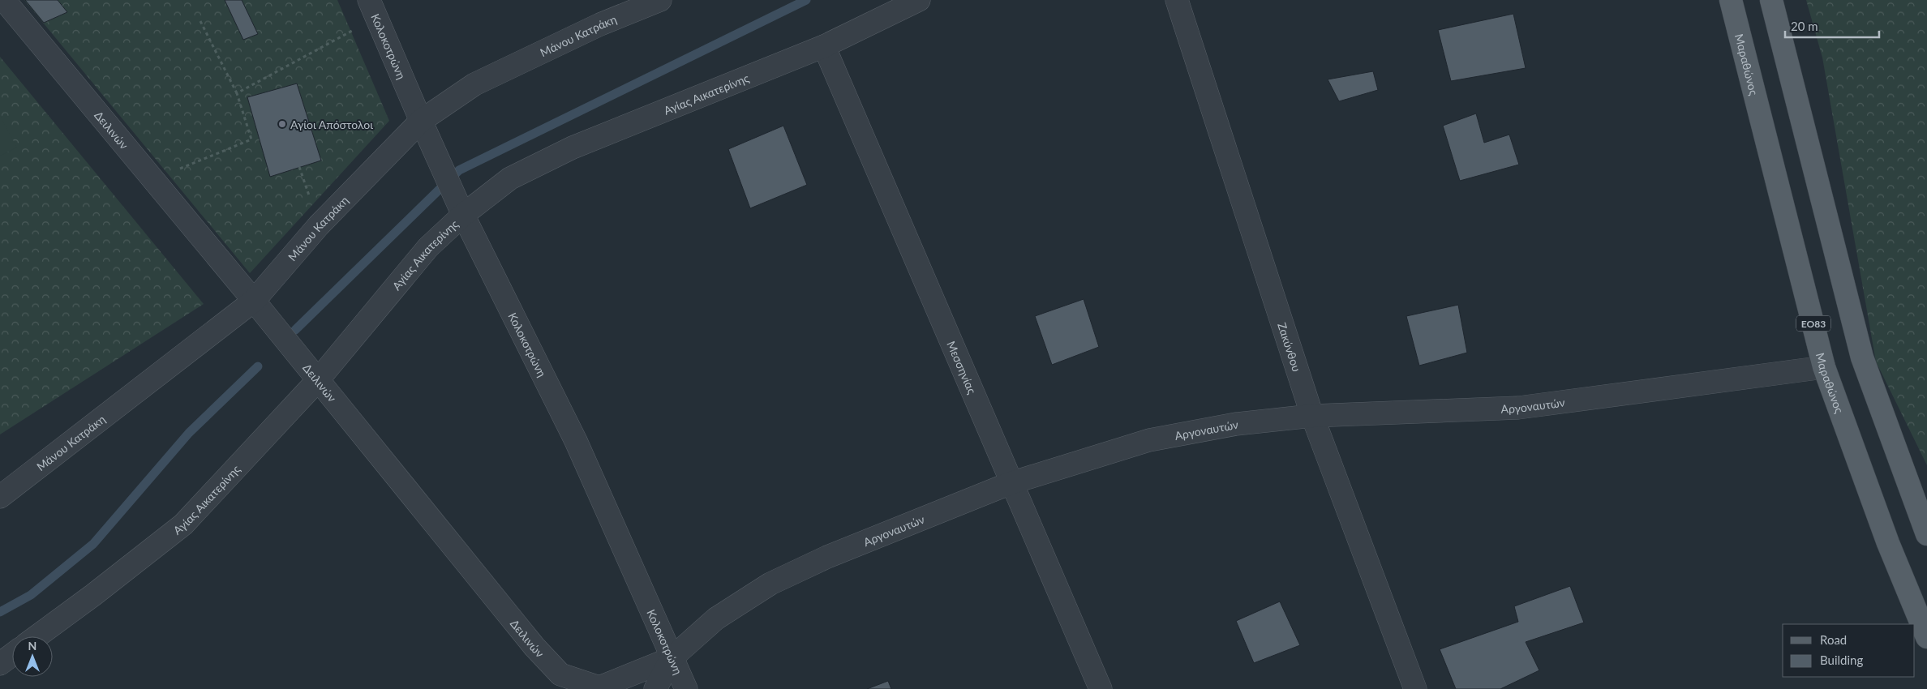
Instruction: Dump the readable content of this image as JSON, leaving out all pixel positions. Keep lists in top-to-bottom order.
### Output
{
  "streets": {
    "main road": ["Μαραθώνος", "ΕΟ83"],
    "street": [
      "Μάνου Κατράκη",
      "Κολοκοτρώνη",
      "Αγίας Αικατερίνης",
      "Δειλινών",
      "Ζακύνθου",
      "Μεσσηνίας",
      "Αργοναυτών"
    ]
  },
  "crossings": [
    ["Μάνου Κατράκη", "Κολοκοτρώνη"],
    ["Μάνου Κατράκη", "Δειλινών"],
    ["Κολοκοτρώνη", "Αγίας Αικατερίνης"],
    ["Κολοκοτρώνη", "Δειλινών"],
    ["Κολοκοτρώνη", "Αργοναυτών"],
    ["Μαραθώνος", "Αργοναυτών"],
    ["Αγίας Αικατερίνης", "Δειλινών"],
    ["Αγίας Αικατερίνης", "Μεσσηνίας"],
    ["Δειλινών", "Αργοναυτών"],
    ["Ζακύνθου", "Αργοναυτών"],
    ["Μεσσηνίας", "Αργοναυτών"]
  ],
  "places": ["Αγίοι Απόστολοι"],
  "legend": ["Road", "Building"],
  "scale_bar": "20 m",
  "north": "top"
}
